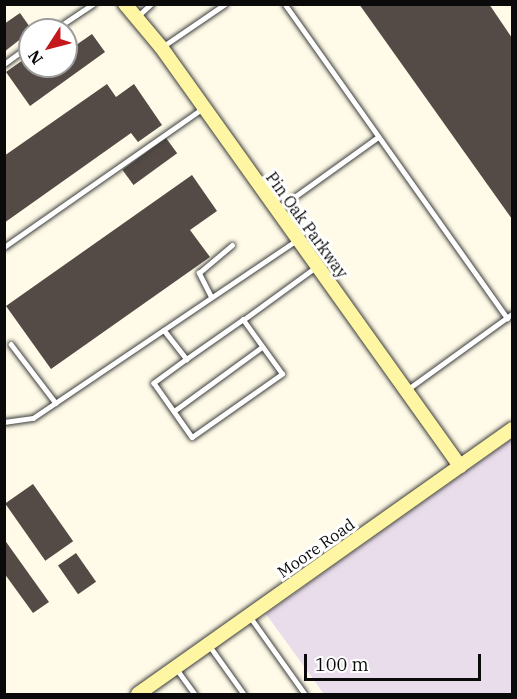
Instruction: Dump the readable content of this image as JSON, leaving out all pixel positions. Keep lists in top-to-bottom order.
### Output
{
  "streets": {
    "street": ["Pin Oak Parkway", "Moore Road"]
  },
  "crossings": [
    ["Pin Oak Parkway", "Moore Road"]
  ],
  "scale_bar": "100 m",
  "north": "bottom left"
}
